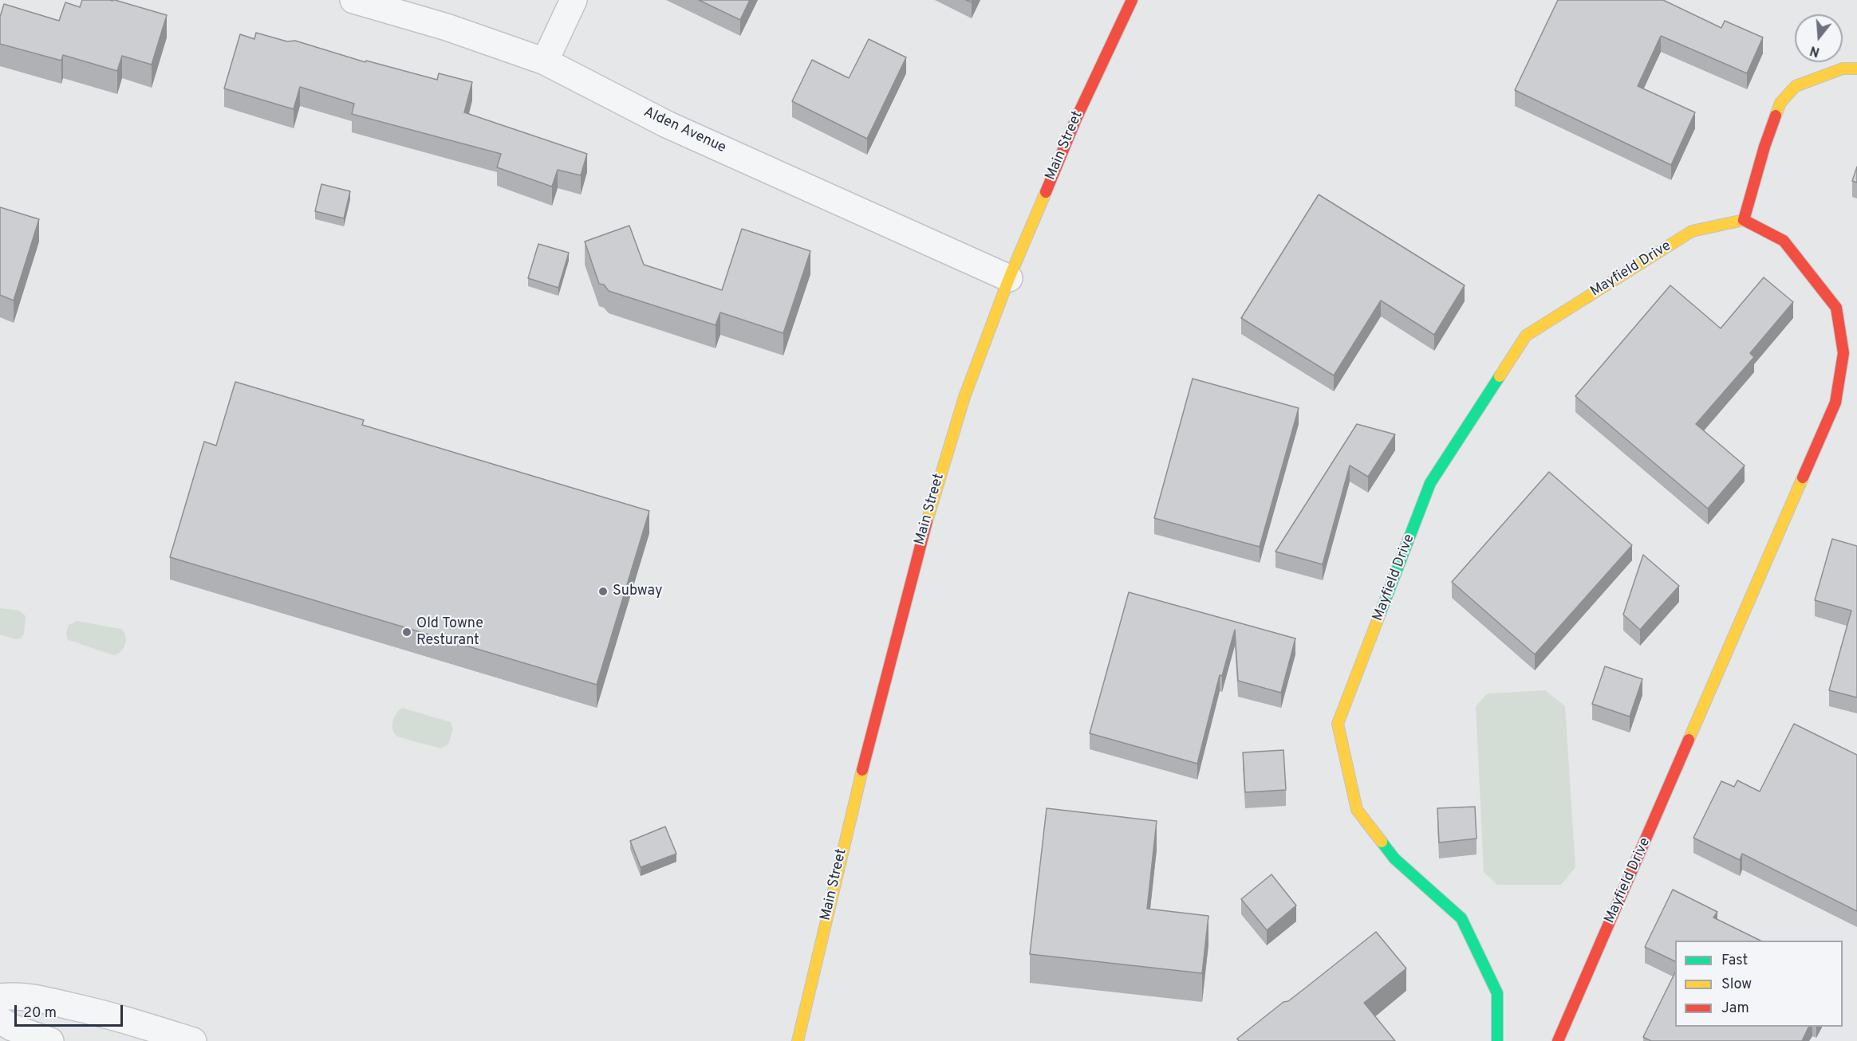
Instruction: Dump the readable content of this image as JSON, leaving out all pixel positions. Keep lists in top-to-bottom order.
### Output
{
  "streets": {
    "street": ["Alden Avenue", "Main Street", "Mayfield Drive"]
  },
  "crossings": [
    ["Alden Avenue", "Main Street"]
  ],
  "places": ["Subway", "Old Towne Resturant"],
  "legend": ["Fast", "Slow", "Jam"],
  "scale_bar": "20 m",
  "north": "bottom"
}
